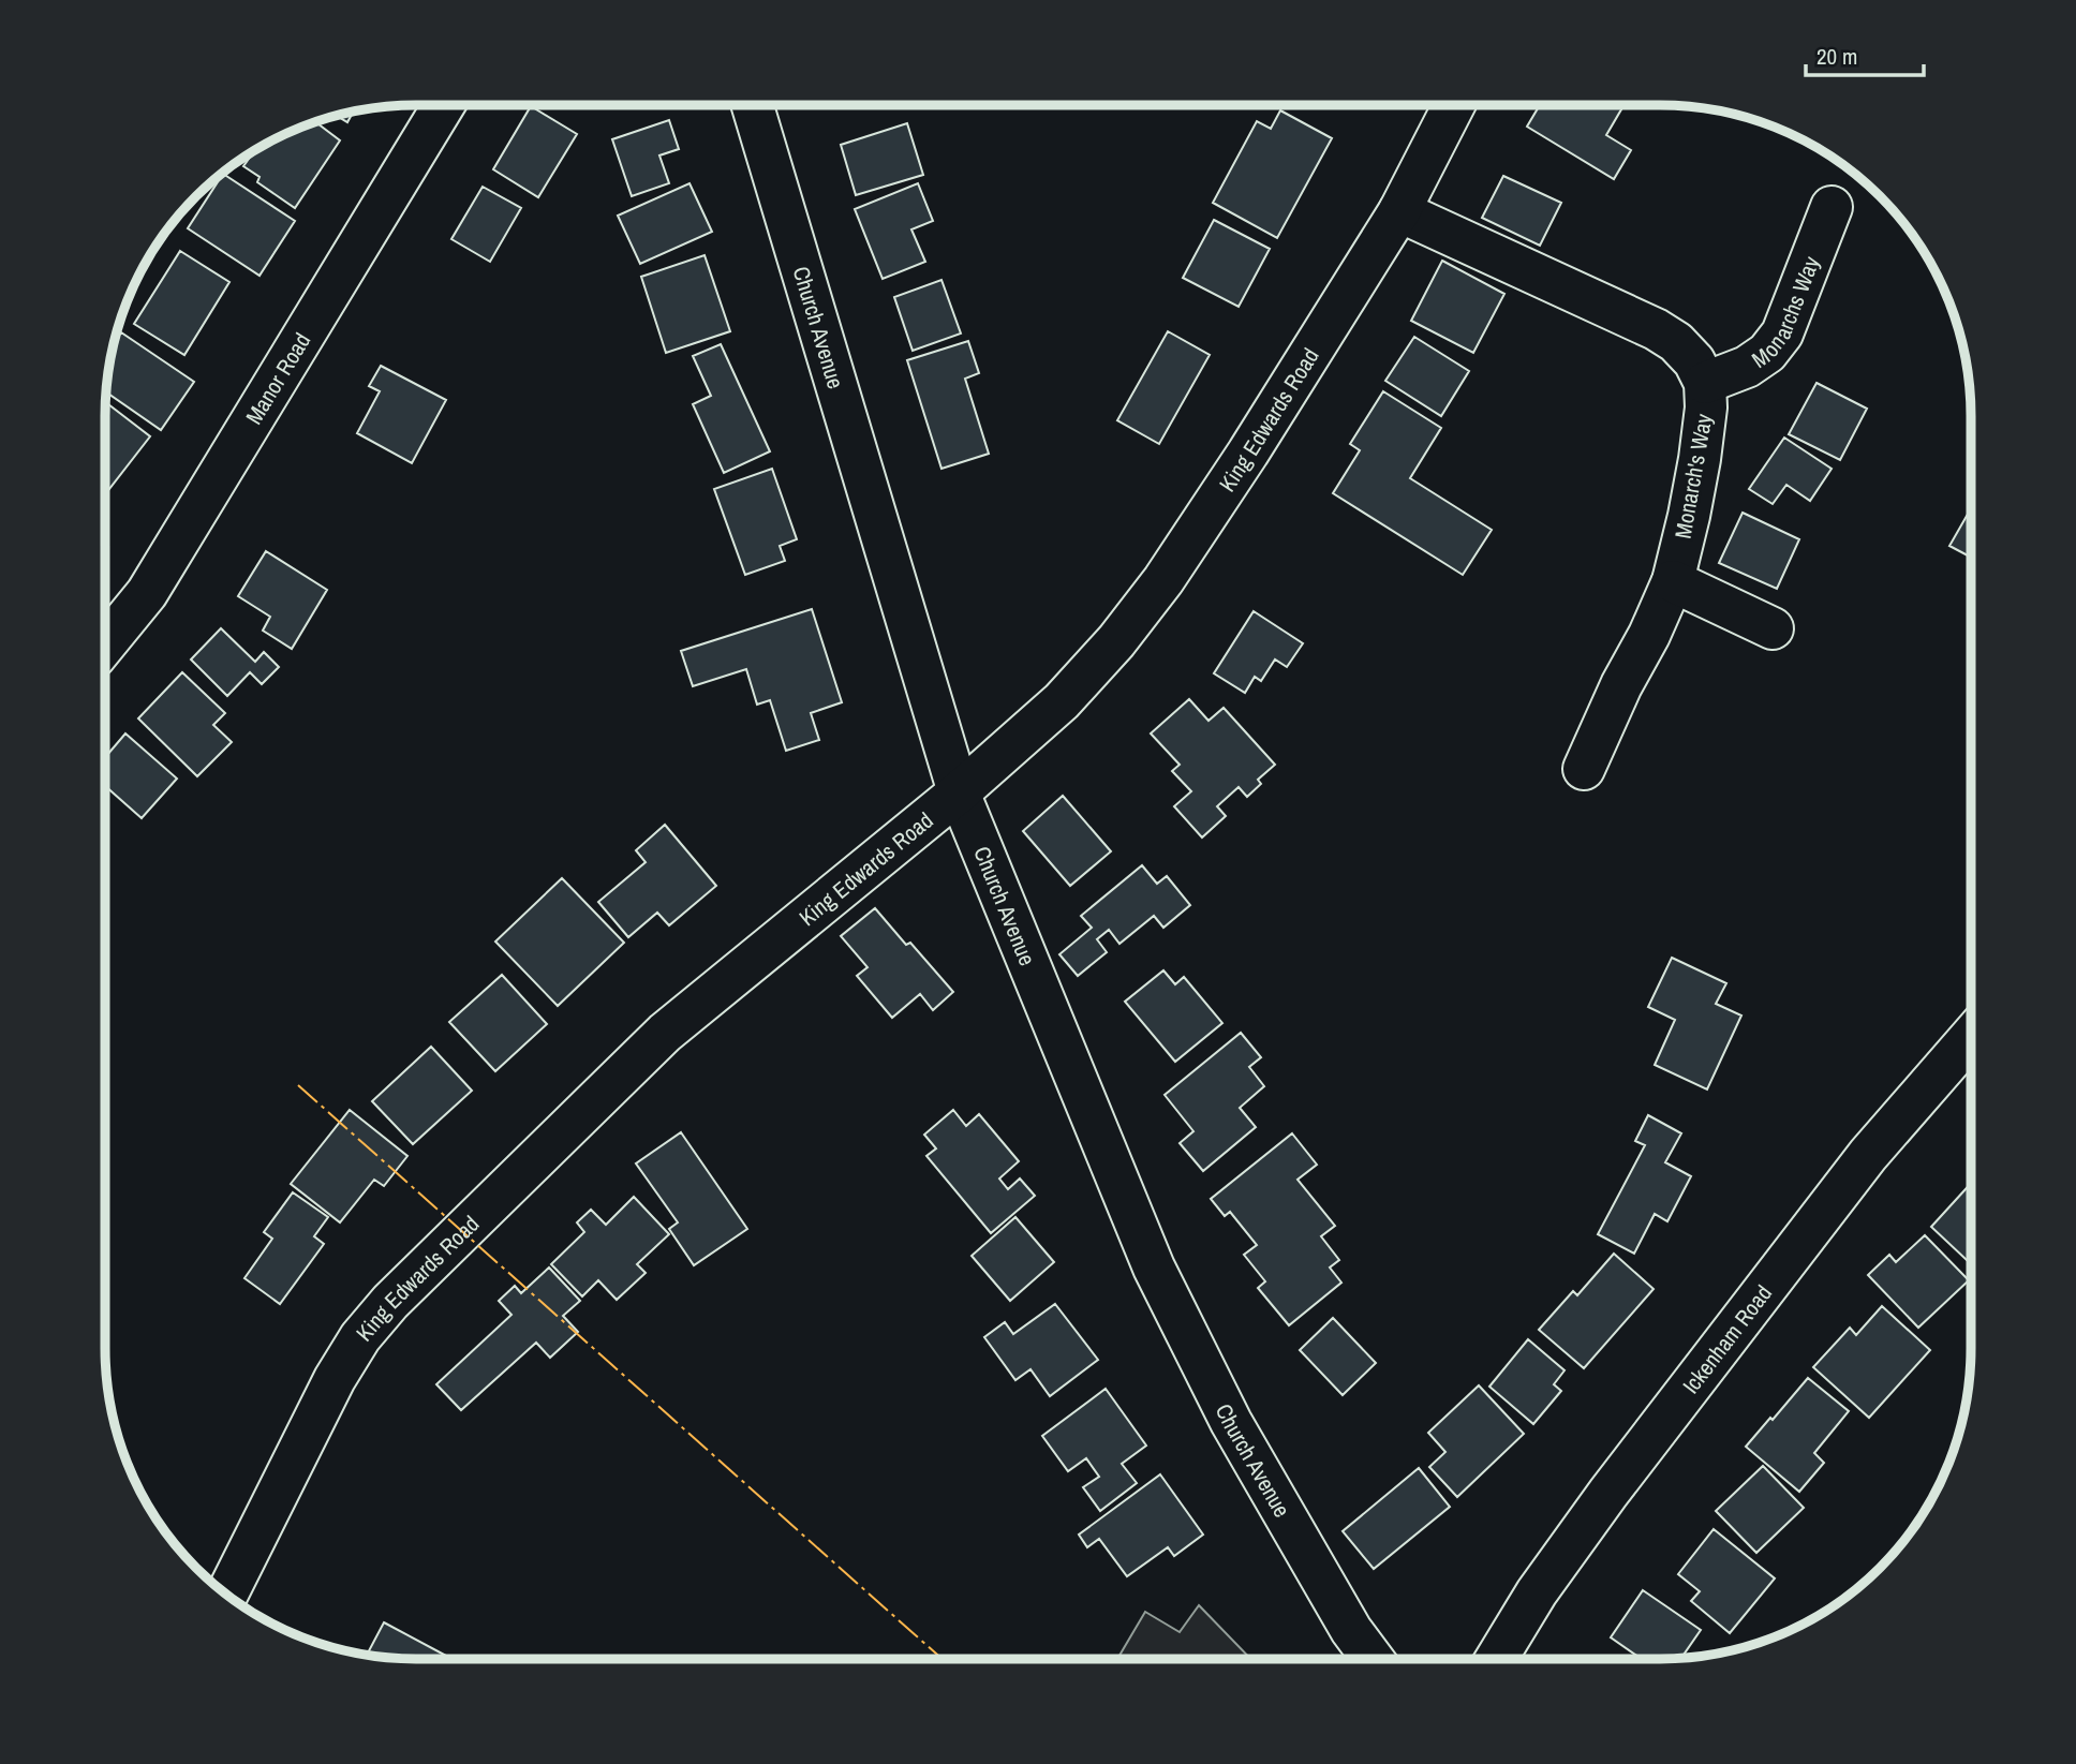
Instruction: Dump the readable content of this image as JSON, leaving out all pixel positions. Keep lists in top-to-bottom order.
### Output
{
  "streets": {
    "street": [
      "Monarchs Way",
      "Church Avenue",
      "Manor Road",
      "King Edwards Road",
      "Monarch's Way",
      "Ickenham Road"
    ]
  },
  "crossings": [
    ["Monarchs Way", "Monarch's Way"],
    ["Church Avenue", "King Edwards Road"],
    ["King Edwards Road", "Monarch's Way"]
  ],
  "scale_bar": "20 m"
}
